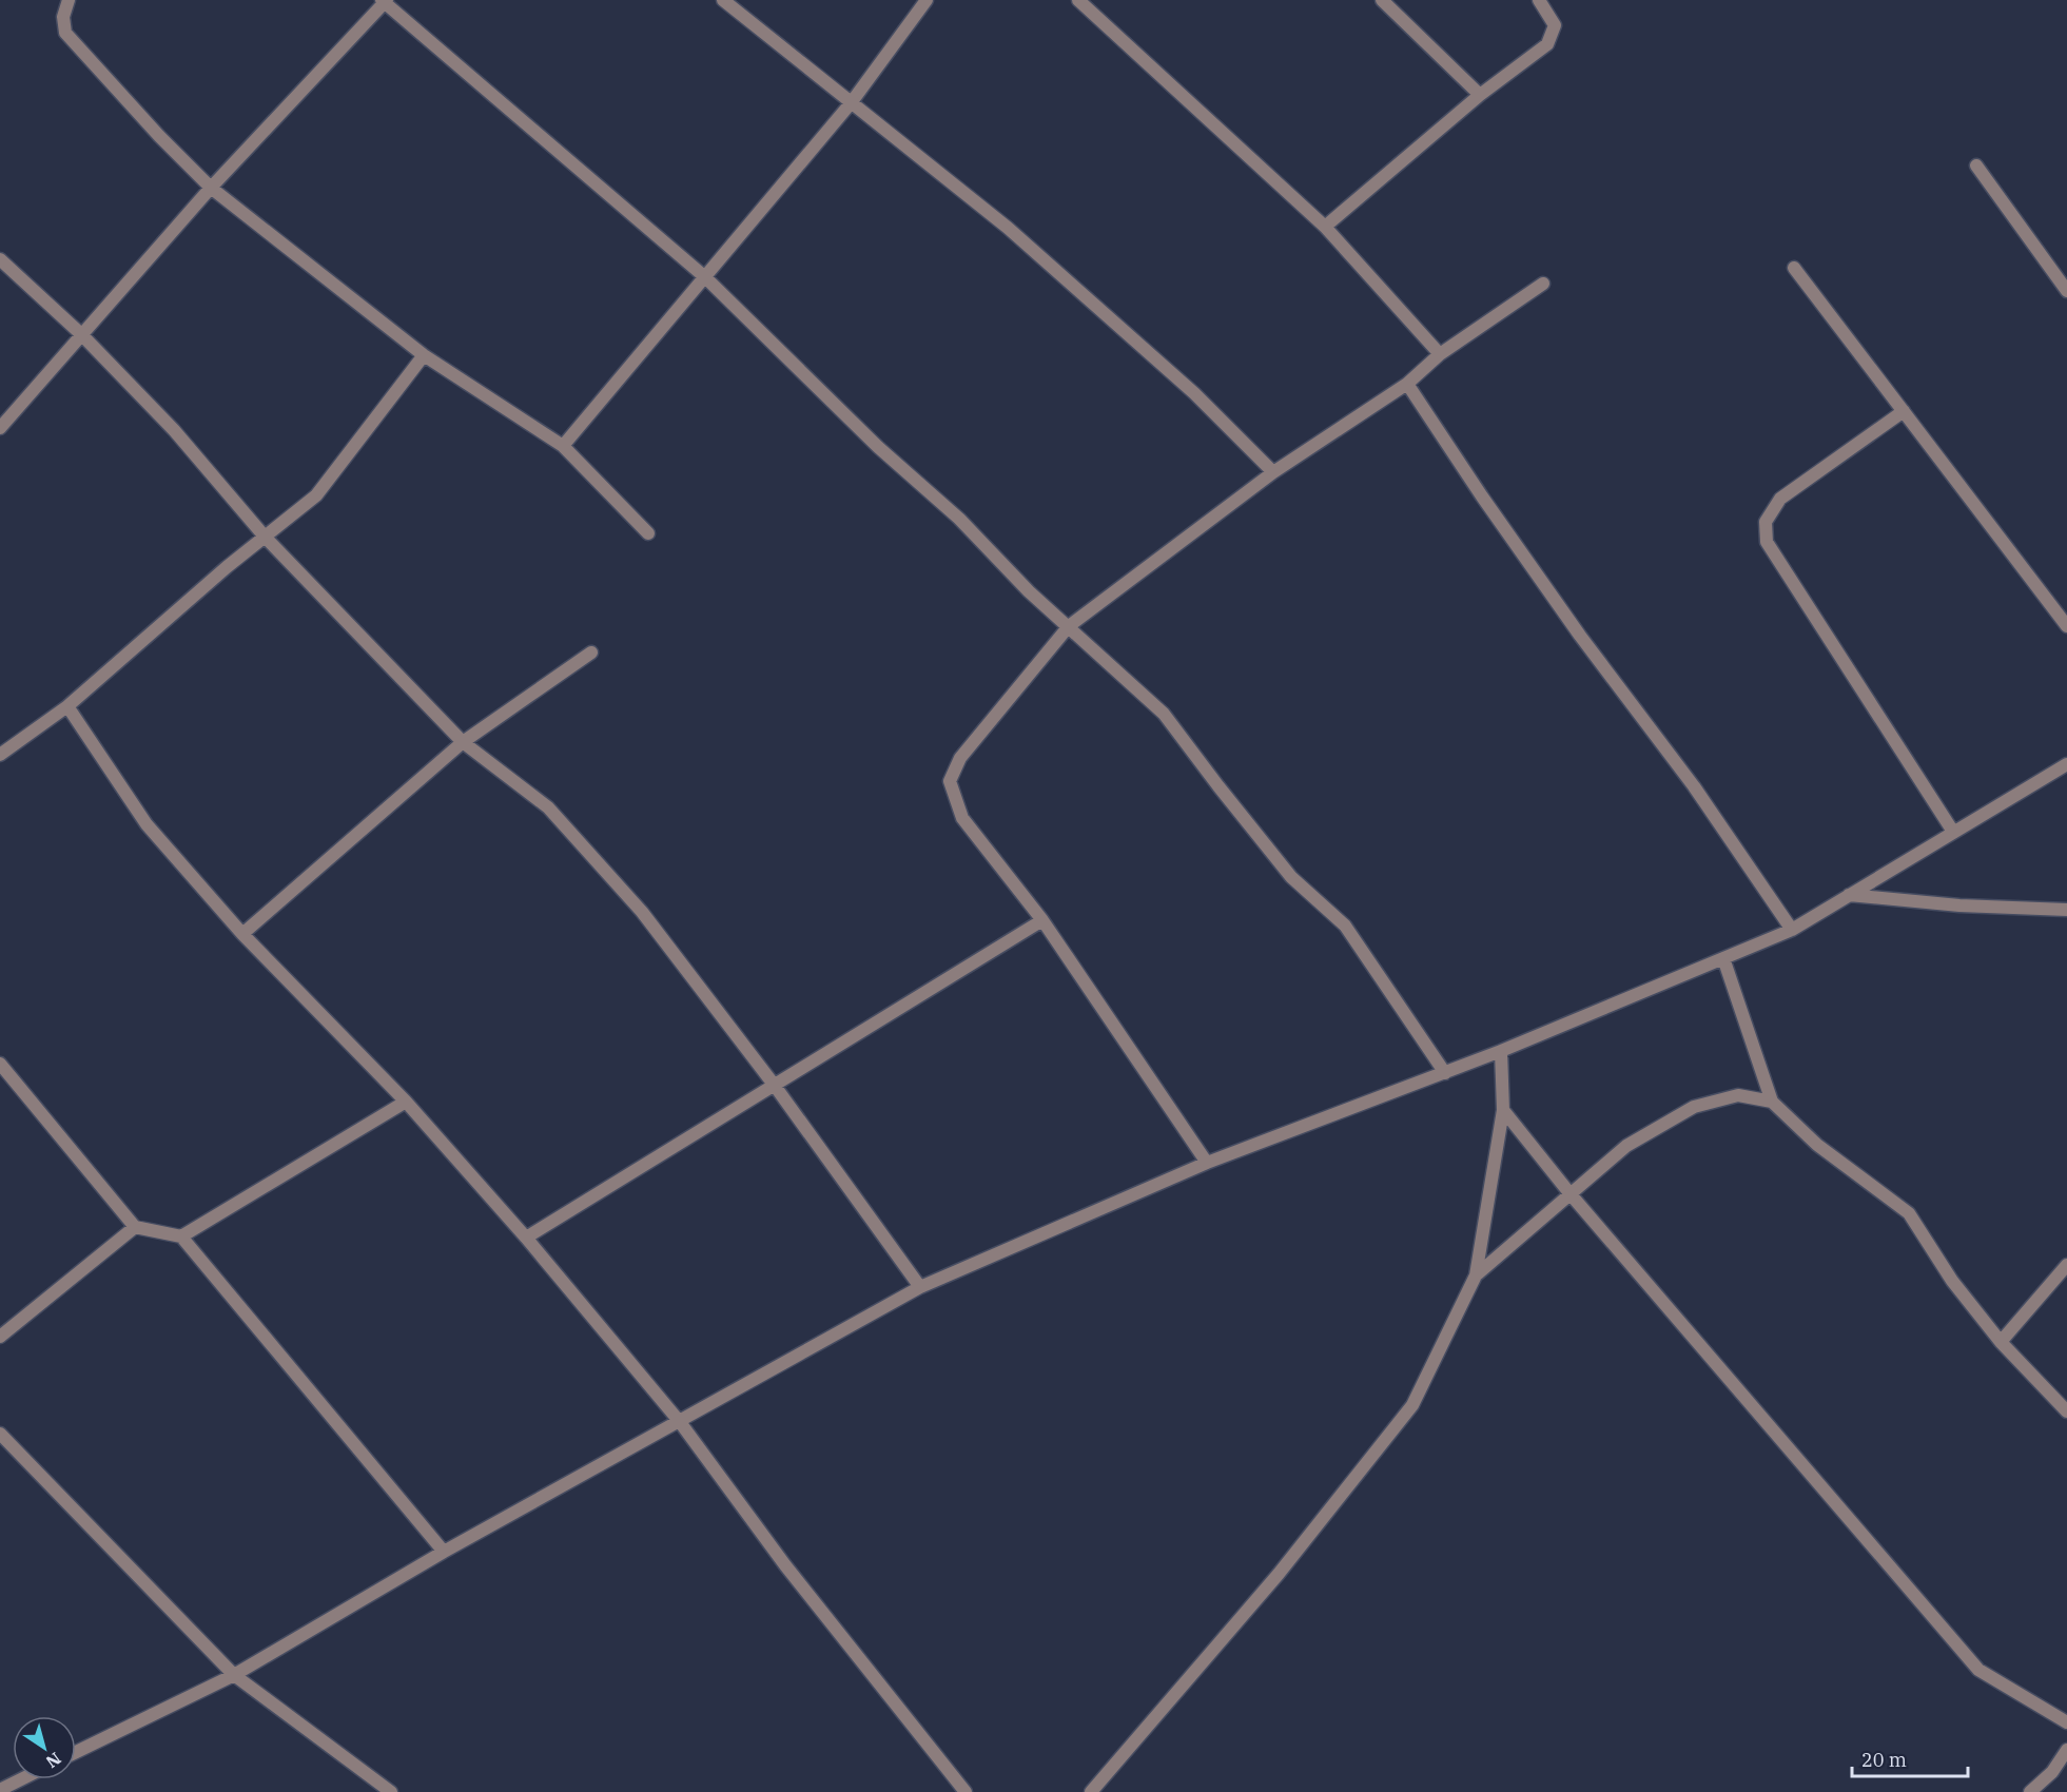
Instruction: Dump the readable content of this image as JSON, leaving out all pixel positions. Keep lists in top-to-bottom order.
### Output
{
  "scale_bar": "20 m",
  "north": "bottom right"
}
